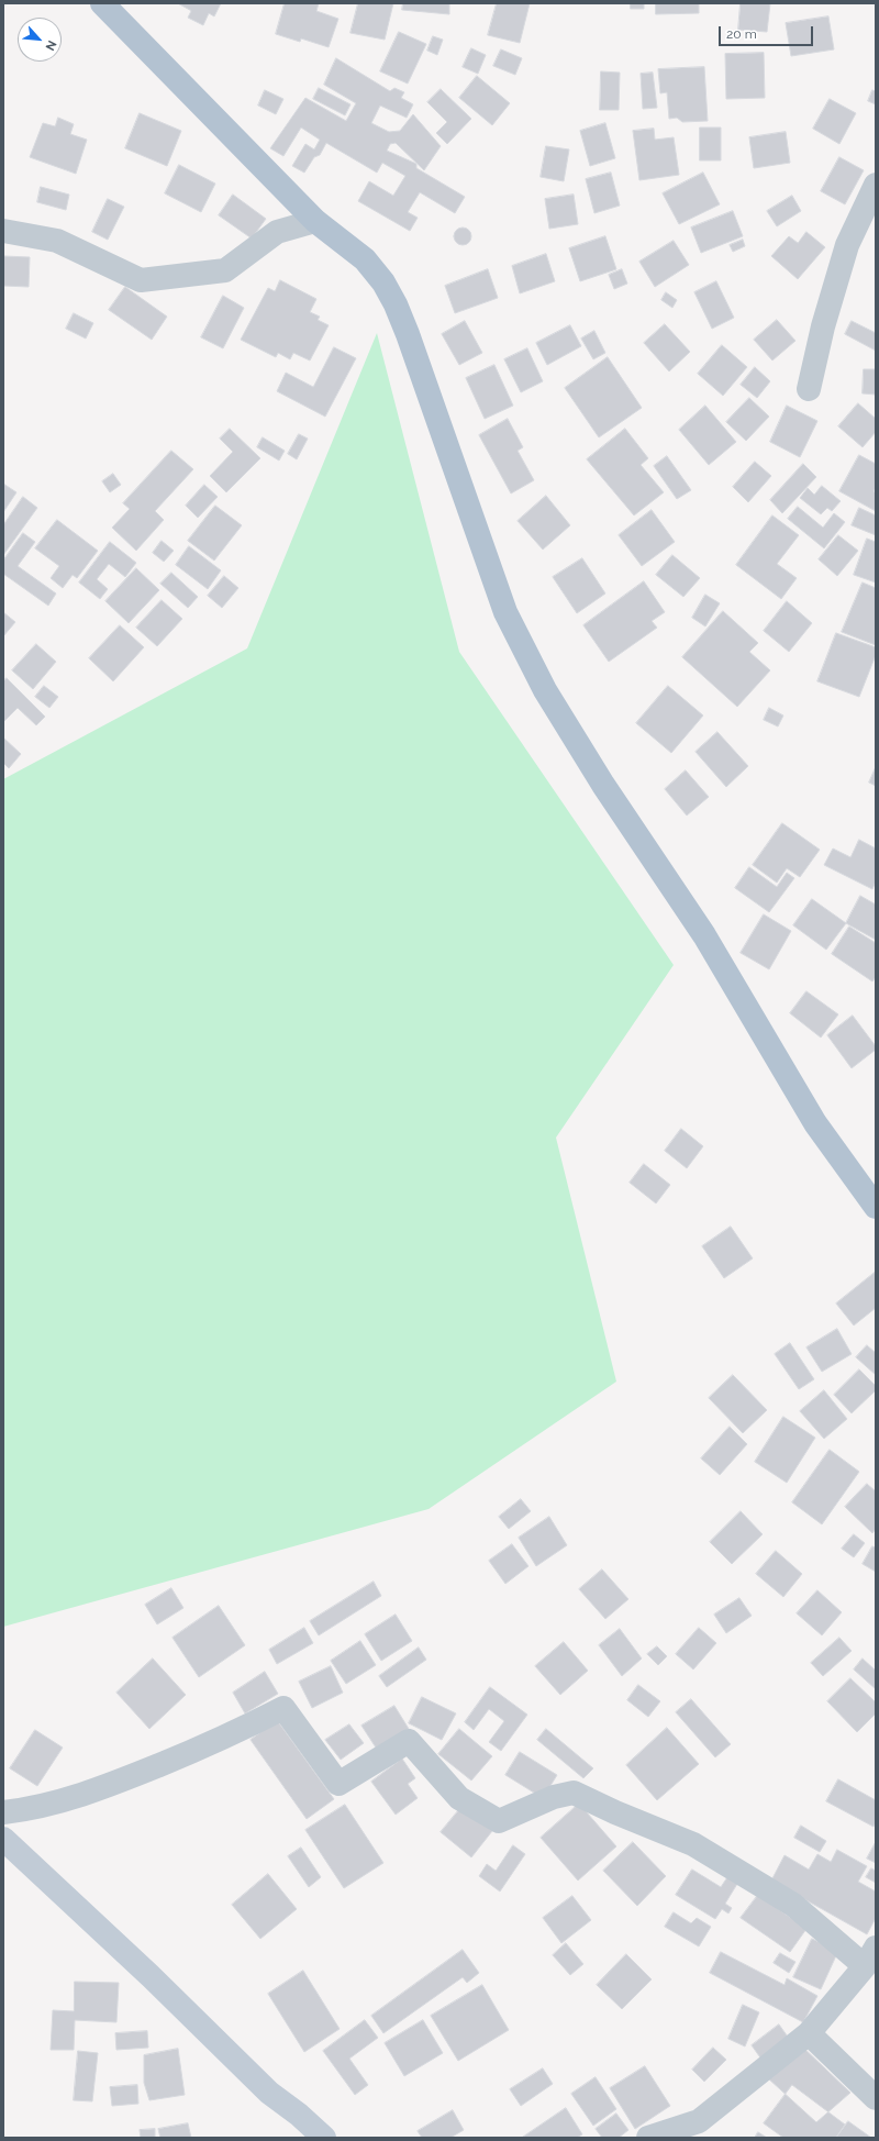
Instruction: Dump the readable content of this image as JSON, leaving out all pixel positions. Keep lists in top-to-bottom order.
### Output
{
  "scale_bar": "20 m",
  "north": "bottom right"
}
